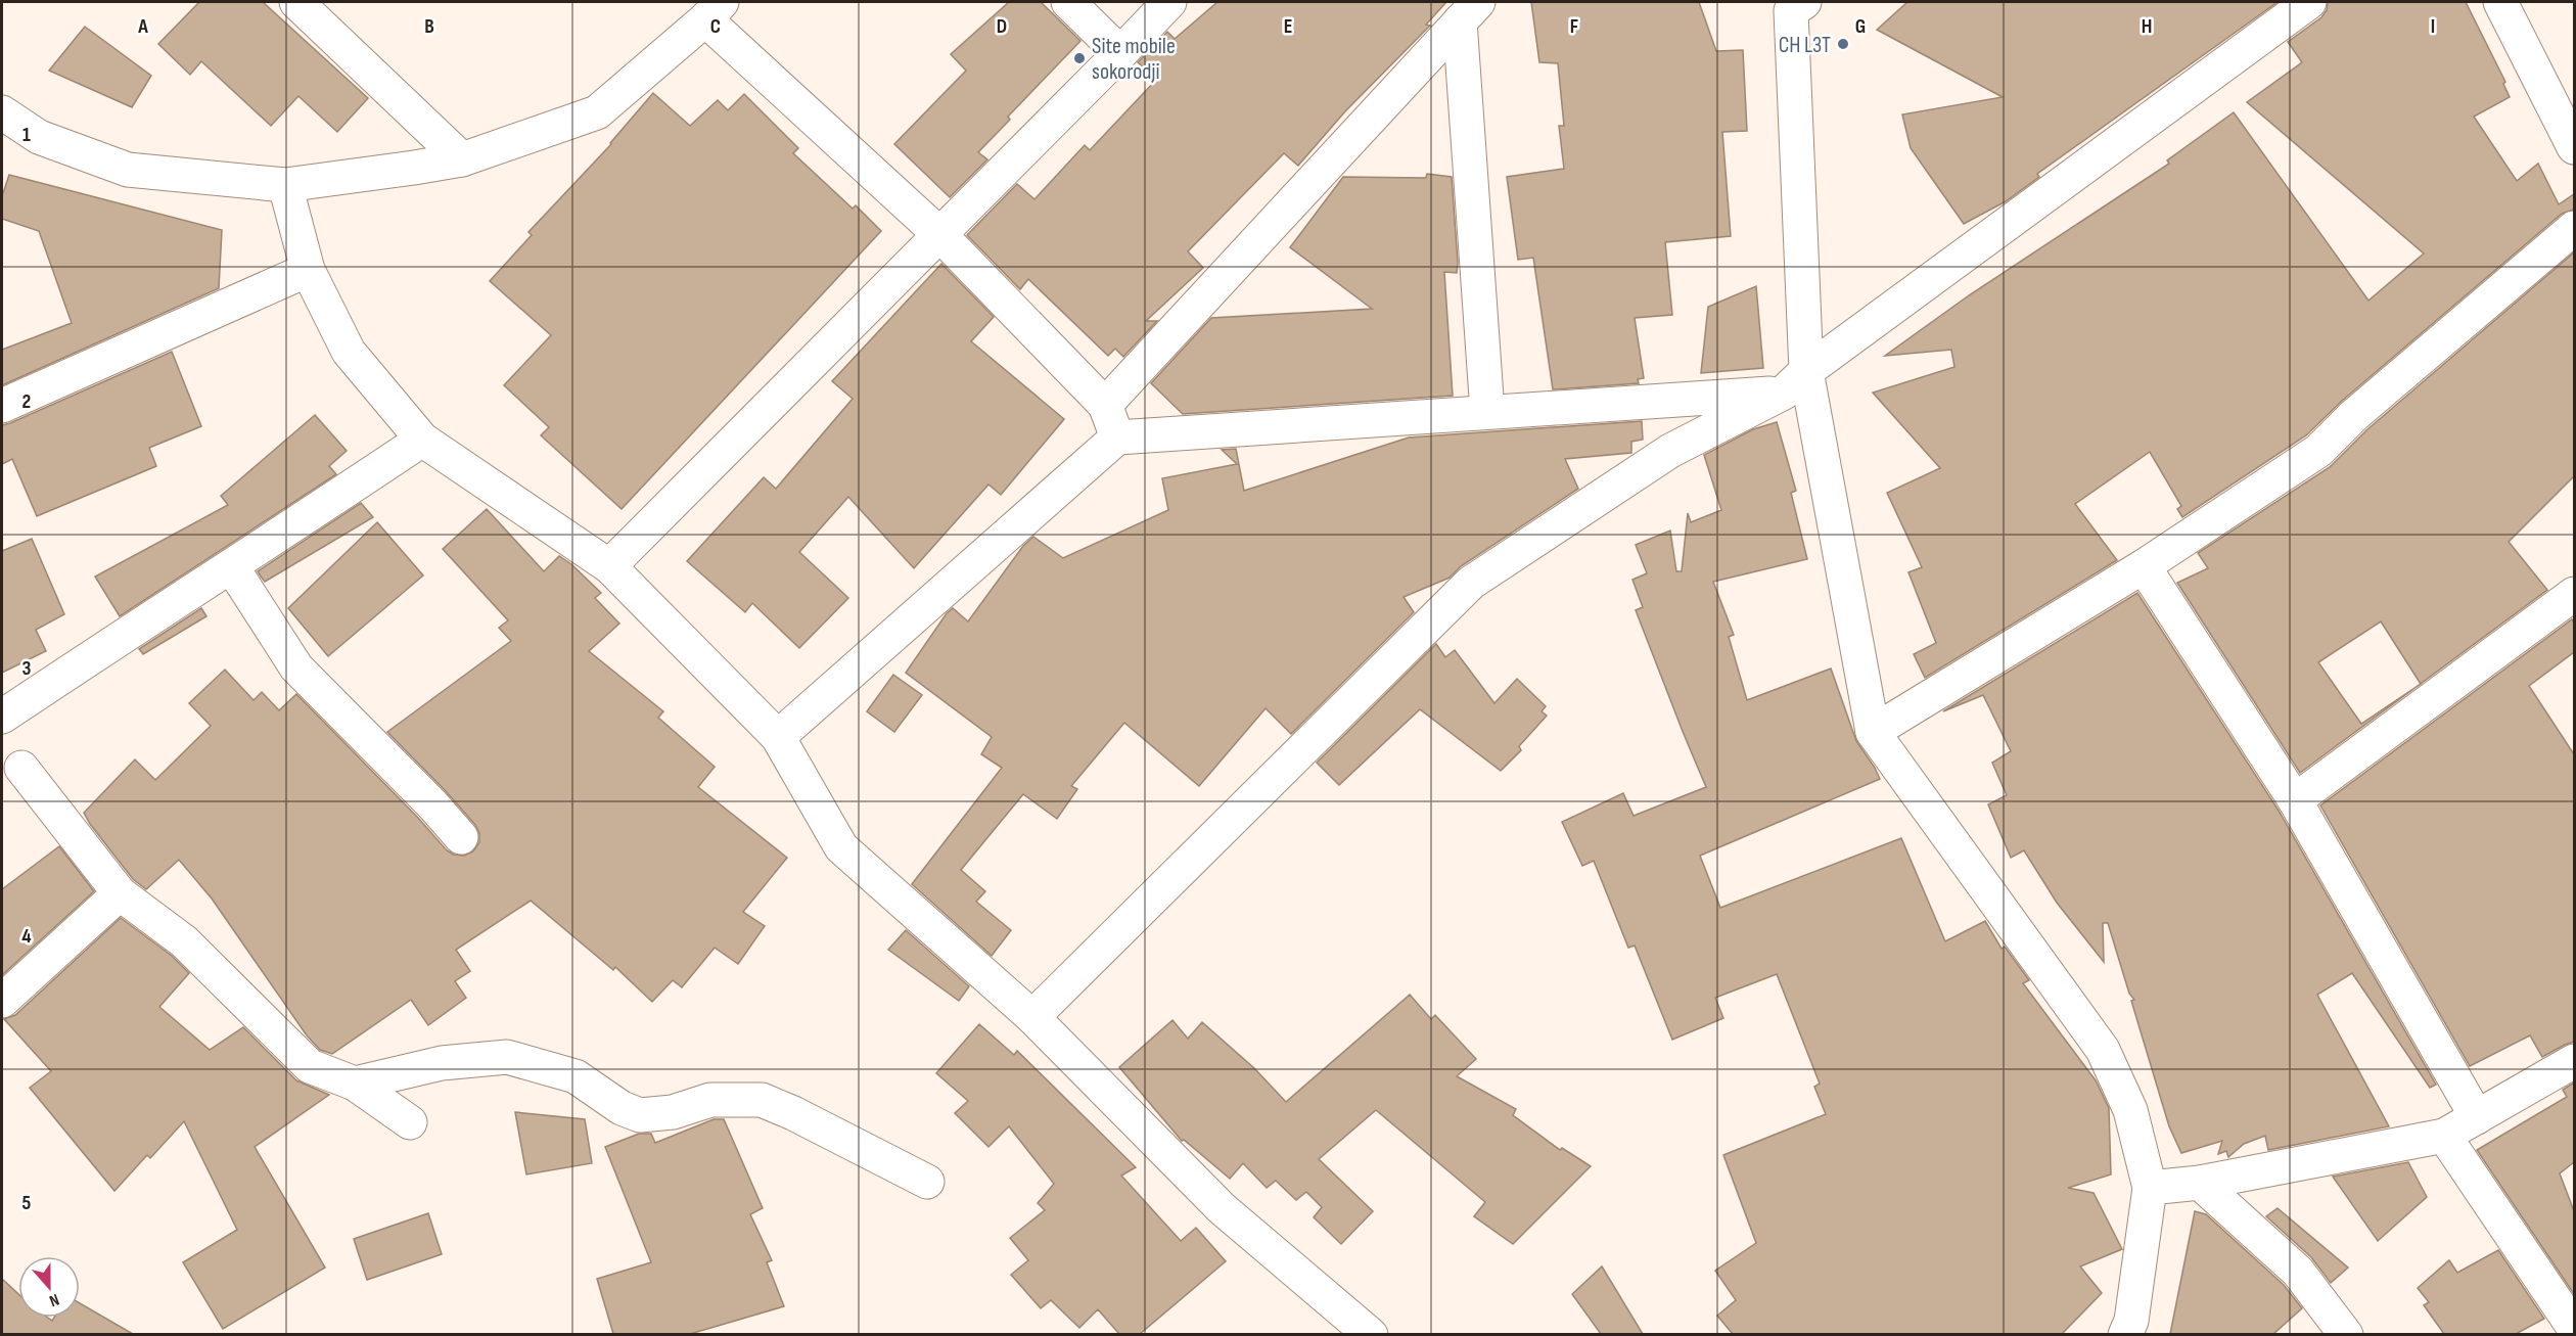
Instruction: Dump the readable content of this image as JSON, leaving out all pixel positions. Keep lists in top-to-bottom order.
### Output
{
  "places": ["CH L3T", "Site mobile sokorodji"],
  "north": "bottom",
  "grid": {
    "columns": [
      "A",
      "B",
      "C",
      "D",
      "E",
      "F",
      "G",
      "H",
      "I"
    ],
    "rows": [
      "1",
      "2",
      "3",
      "4",
      "5"
    ]
  }
}
